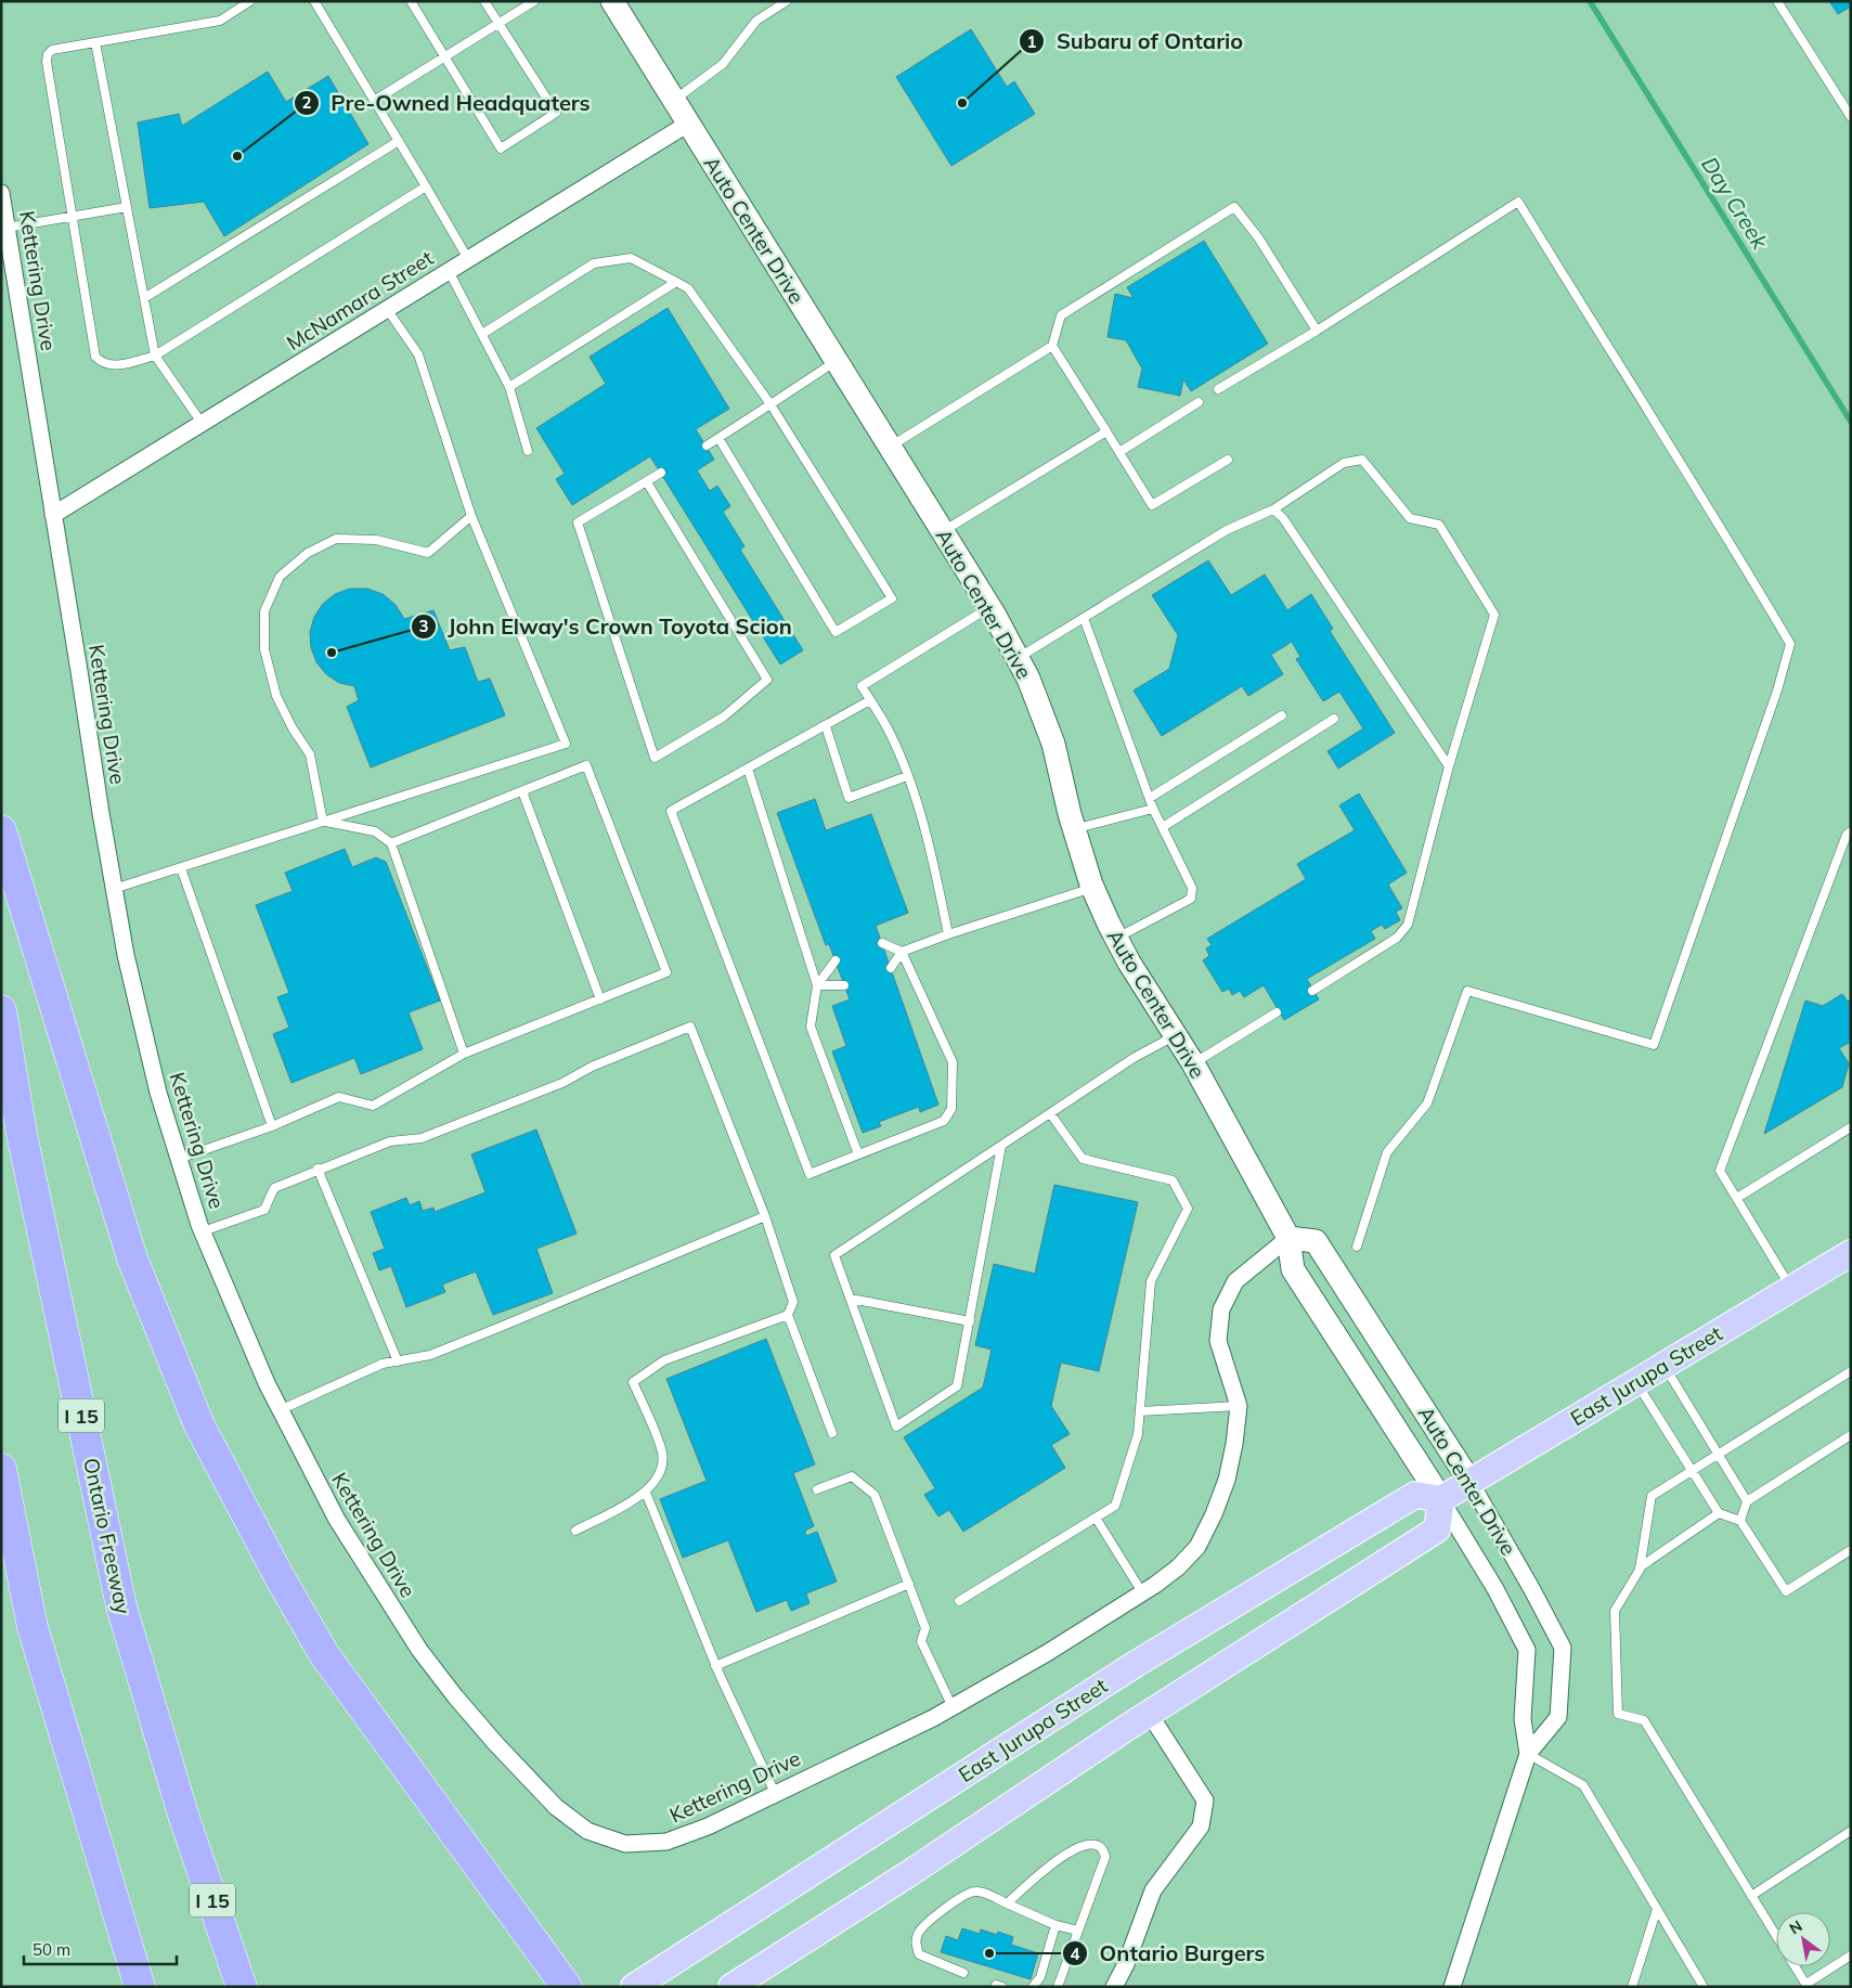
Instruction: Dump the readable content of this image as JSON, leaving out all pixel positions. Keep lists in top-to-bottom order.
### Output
{
  "streets": {
    "highway": ["I 15", "Ontario Freeway"],
    "main road": ["East Jurupa Street"],
    "street": ["Auto Center Drive", "Kettering Drive", "McNamara Street"]
  },
  "crossings": [
    ["Auto Center Drive", "Kettering Drive"],
    ["Auto Center Drive", "McNamara Street"],
    ["Auto Center Drive", "East Jurupa Street"],
    ["Kettering Drive", "McNamara Street"]
  ],
  "water": ["Day Creek"],
  "places": [
    "Subaru of Ontario",
    "Pre-Owned Headquaters",
    "John Elway's Crown Toyota Scion",
    "Ontario Burgers"
  ],
  "scale_bar": "50 m",
  "north": "top left"
}
